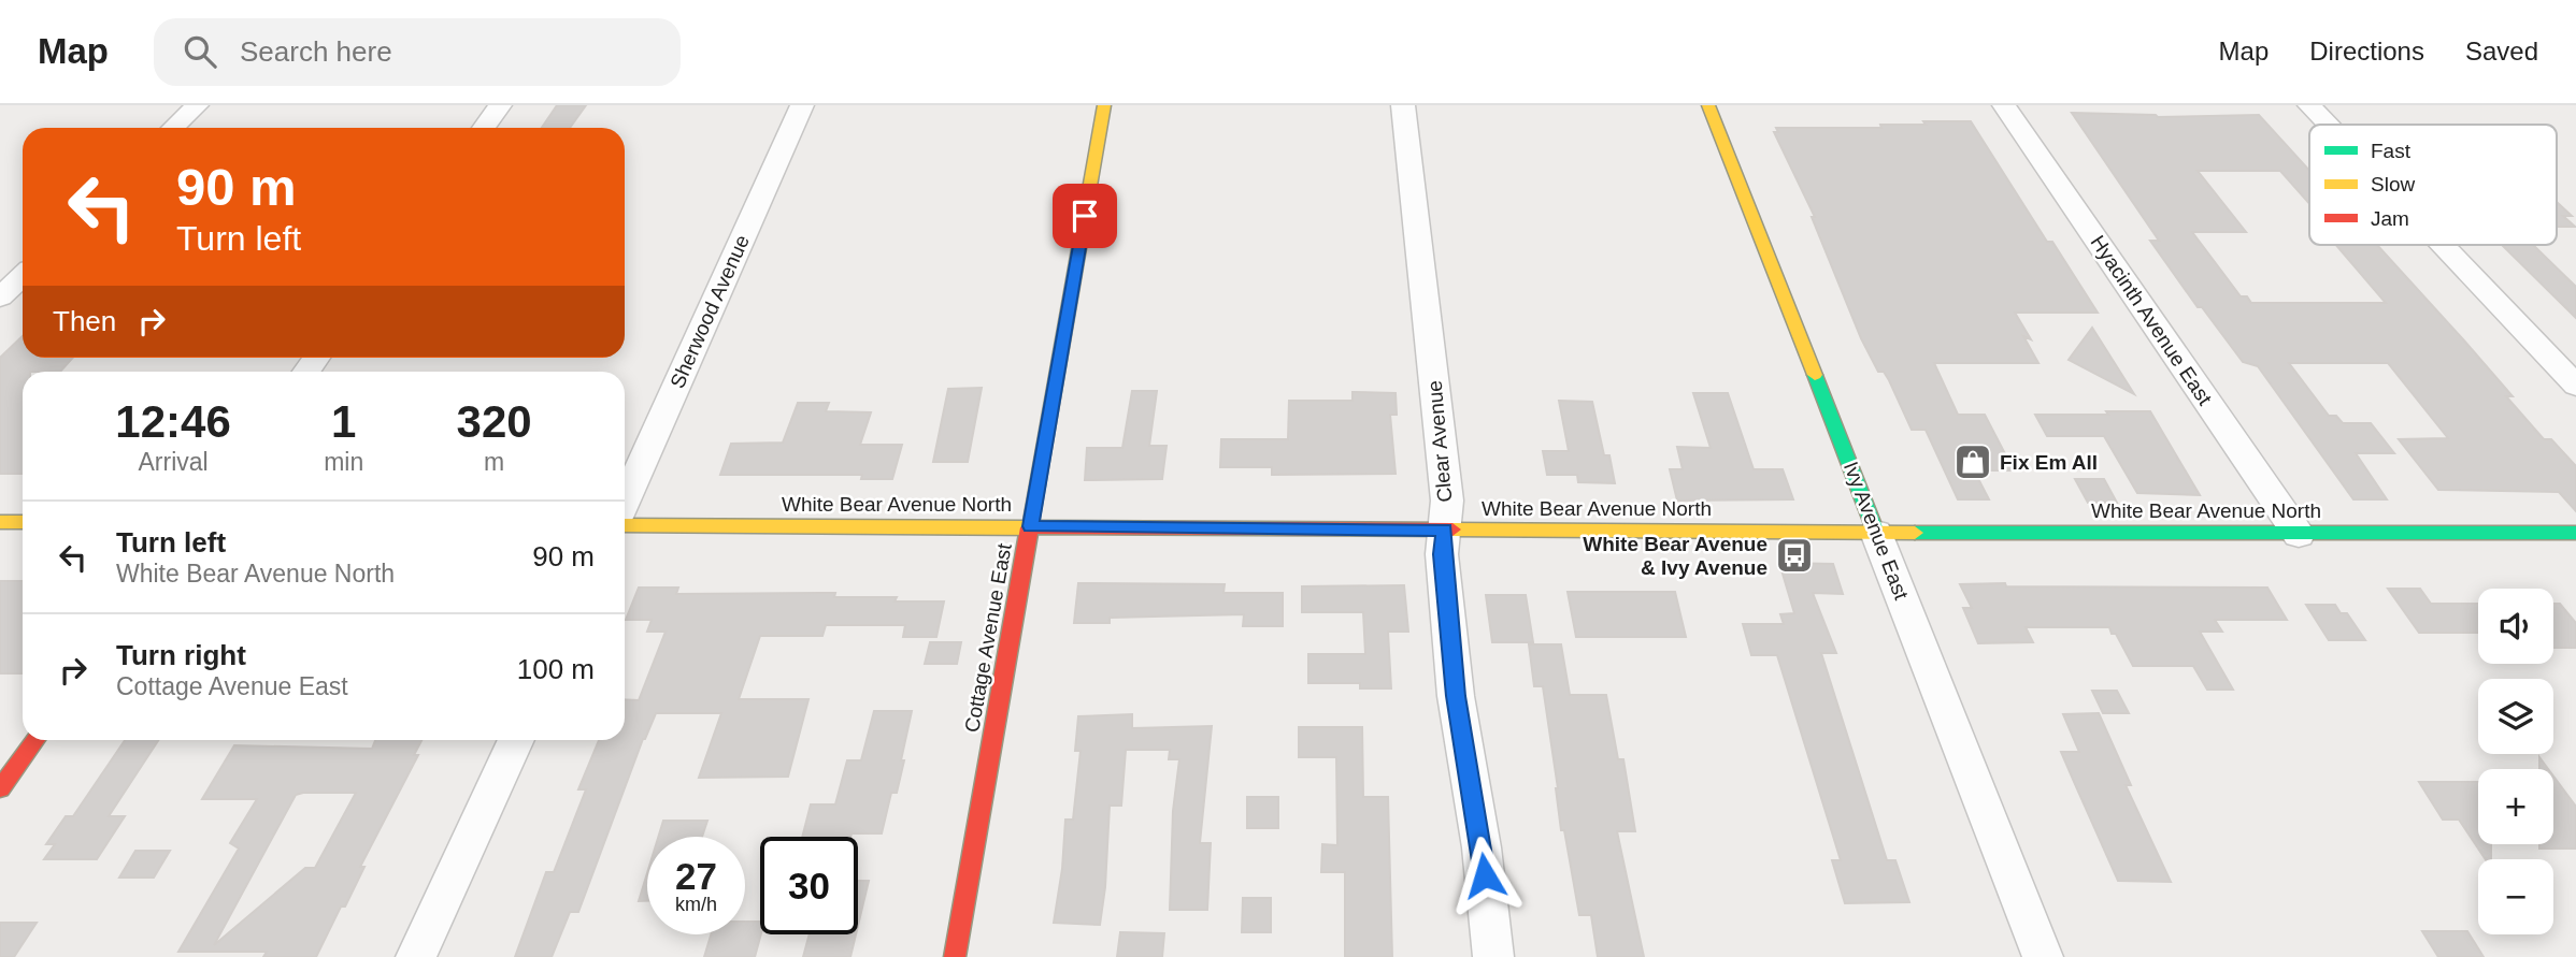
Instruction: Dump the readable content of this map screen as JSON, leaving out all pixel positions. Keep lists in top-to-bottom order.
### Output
{
  "streets": {
    "street": [
      "Sherwood Avenue",
      "Hyacinth Avenue East",
      "Clear Avenue",
      "White Bear Avenue North",
      "Ivy Avenue East",
      "Cottage Avenue East"
    ]
  },
  "crossings": [
    ["Hyacinth Avenue East", "White Bear Avenue North"],
    ["Clear Avenue", "White Bear Avenue North"],
    ["White Bear Avenue North", "Ivy Avenue East"],
    ["White Bear Avenue North", "Cottage Avenue East"]
  ],
  "places": {
    "shop": ["Fix Em All"],
    "bus stop": ["White Bear Avenue & Ivy Avenue"]
  },
  "legend": ["Fast", "Slow", "Jam"],
  "page": {
    "header": "Map",
    "search": "Search here",
    "nav": ["Map", "Directions", "Saved"],
    "turn": ["90 m", "Turn left"],
    "then": "Then",
    "eta": [
      "12:46",
      "Arrival",
      "1",
      "min",
      "320",
      "m"
    ],
    "list": [
      {
        "name": "Turn left",
        "note": "White Bear Avenue North",
        "value": "90 m"
      },
      {
        "name": "Turn right",
        "note": "Cottage Avenue East",
        "value": "100 m"
      }
    ],
    "map_buttons": ["+", "−"],
    "speed": "27 km/h",
    "limit": "30"
  }
}
